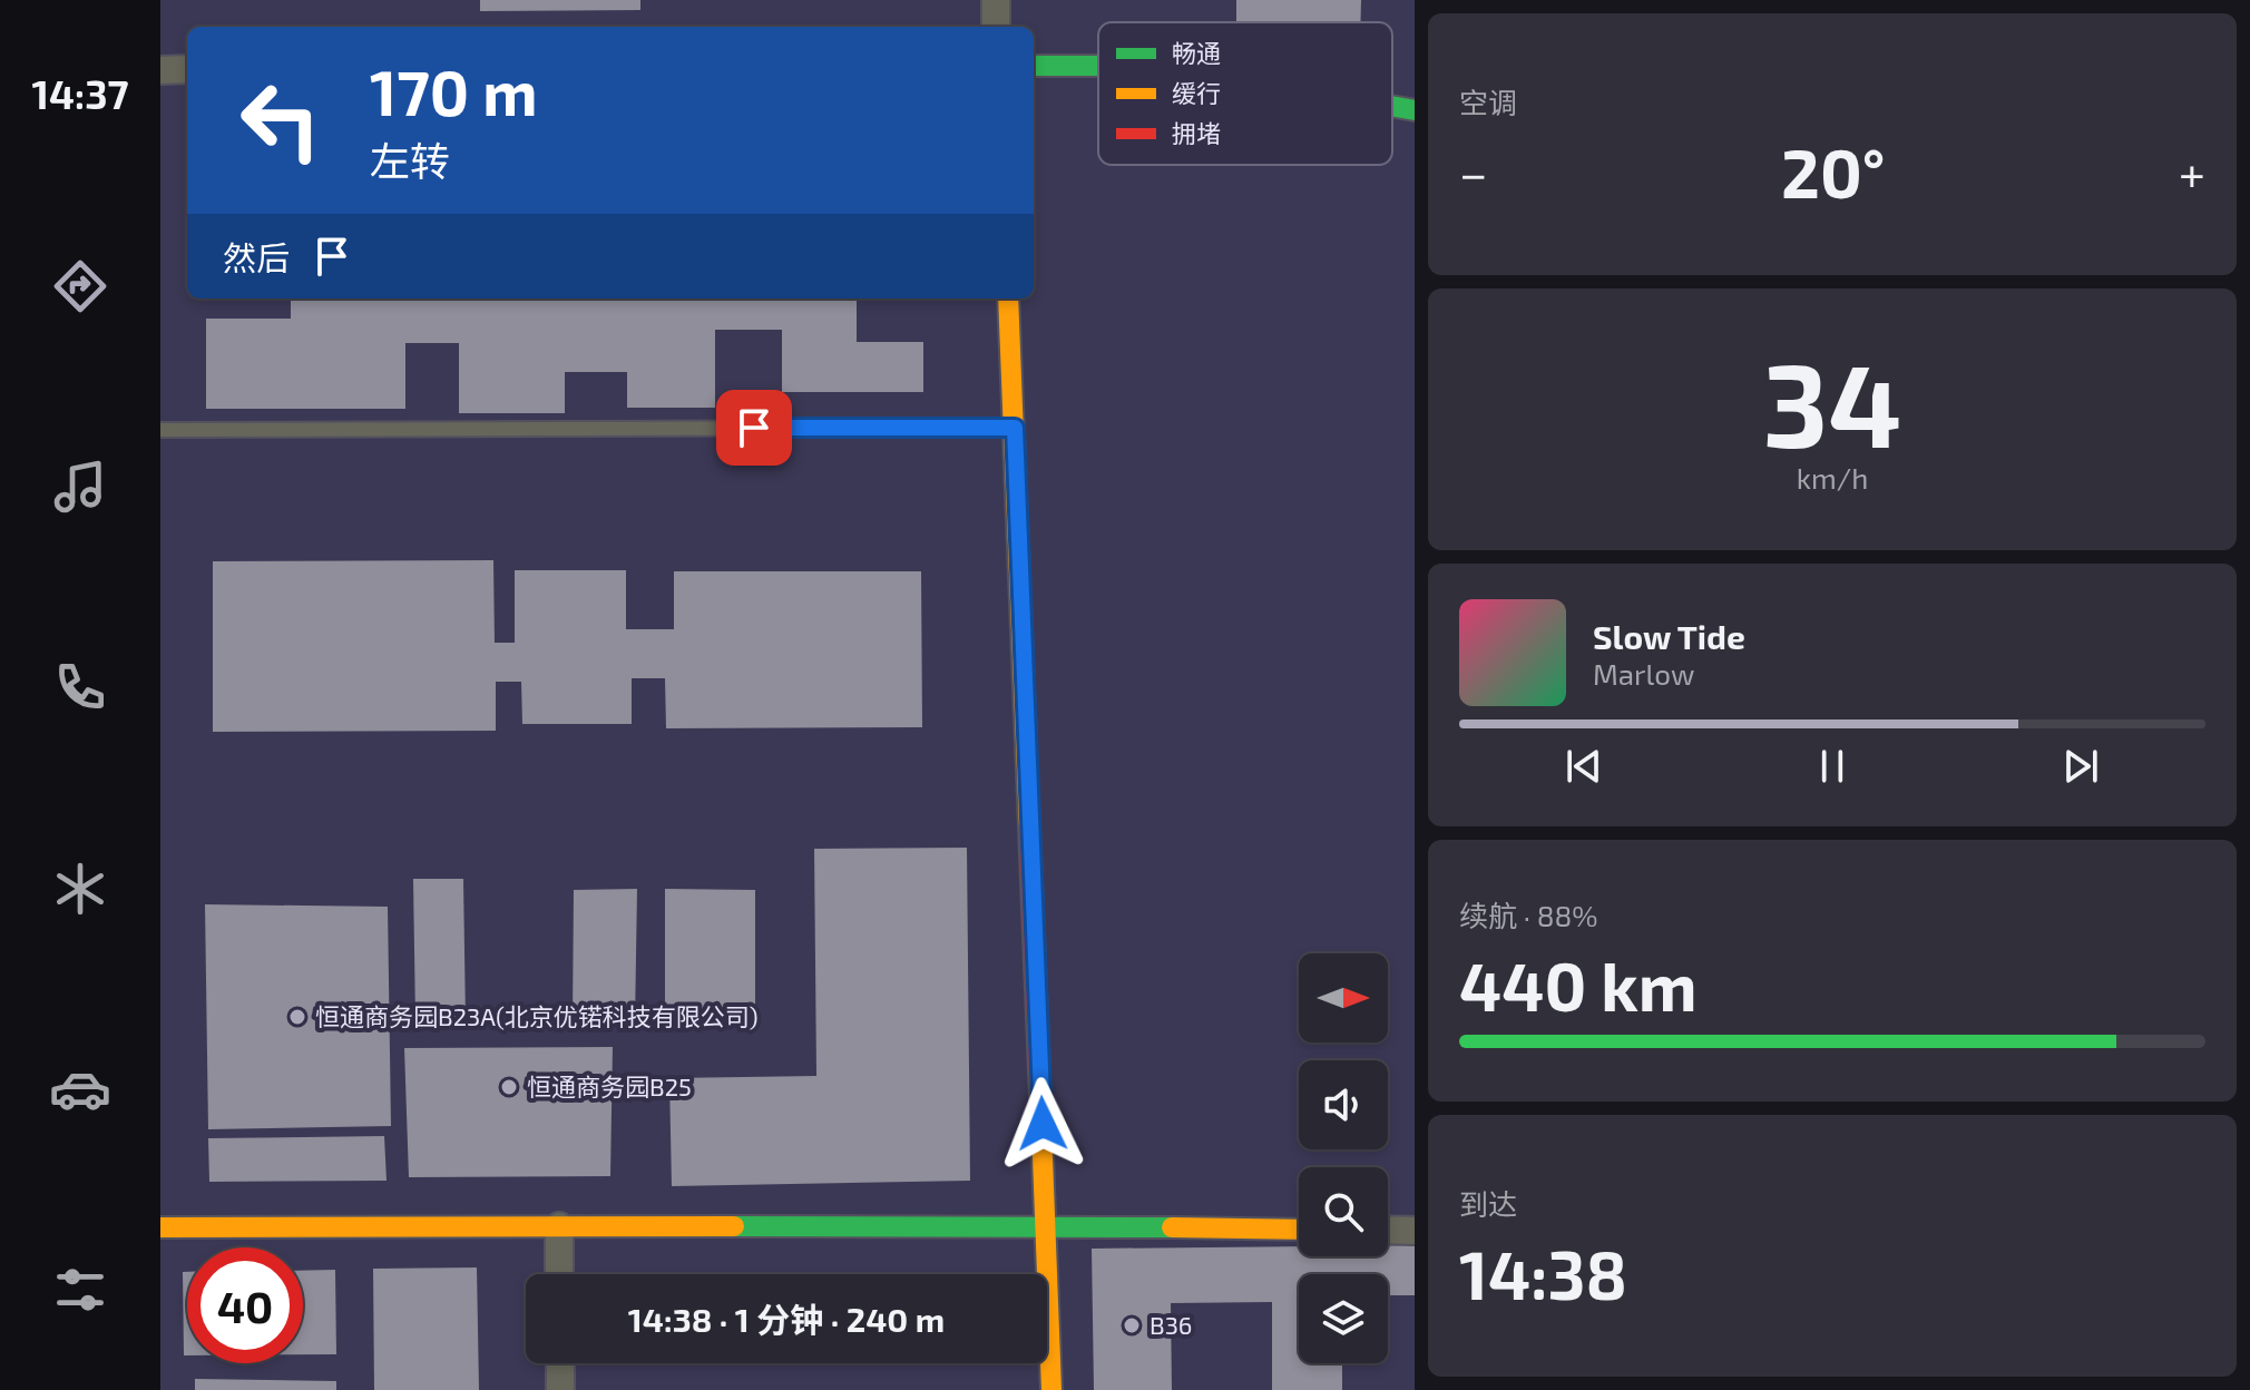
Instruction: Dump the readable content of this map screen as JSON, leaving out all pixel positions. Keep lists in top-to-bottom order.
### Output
{
  "places": ["恒通商务园B23A(北京优锘科技有限公司)", "恒通商务园B25", "B36"],
  "legend": ["畅通", "缓行", "拥堵"],
  "north": "right",
  "page": {
    "tabs": "14:37",
    "tile": [
      "空调",
      ["34", "km/h"],
      ["续航 · 88%", "440 km"],
      ["到达", "14:38"]
    ],
    "turn": ["170 m", "左转"],
    "heat": ["−", "20°", "+"],
    "then": "然后",
    "song": ["Slow Tide", "Marlow"],
    "limit": "40",
    "trip": "14:38 · 1 分钟 · 240 m"
  }
}
